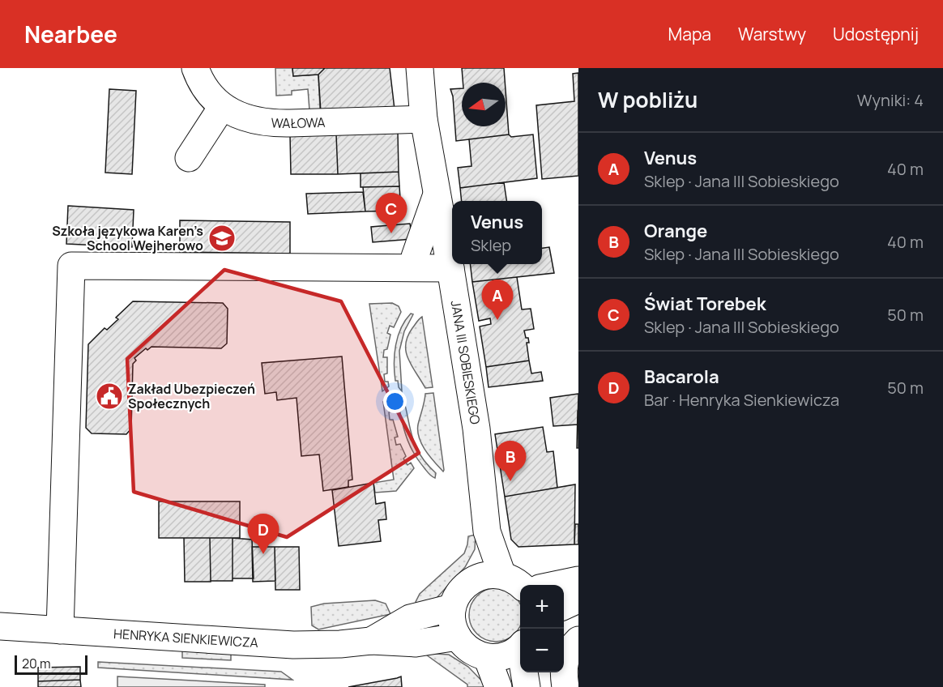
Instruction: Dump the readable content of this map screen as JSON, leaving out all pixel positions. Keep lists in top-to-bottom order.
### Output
{
  "streets": {
    "street": ["WAŁOWA", "JANA III SOBIESKIEGO", "HENRYKA SIENKIEWICZA"]
  },
  "crossings": [
    ["WAŁOWA", "JANA III SOBIESKIEGO"]
  ],
  "places": {
    "school or university": ["Szkoła językowa Karen’s School Wejherowo"],
    "public building": ["Zakład Ubezpieczeń Społecznych"]
  },
  "scale_bar": "20 m",
  "north": "left",
  "page": {
    "header": "Nearbee",
    "nav": ["Mapa", "Warstwy", "Udostępnij"],
    "heading": ["W pobliżu", "Wyniki: 4"],
    "list": [
      {
        "mark": "A",
        "name": "Venus",
        "note": "Sklep · Jana III Sobieskiego",
        "value": "40 m"
      },
      {
        "mark": "B",
        "name": "Orange",
        "note": "Sklep · Jana III Sobieskiego",
        "value": "40 m"
      },
      {
        "mark": "C",
        "name": "Świat Torebek",
        "note": "Sklep · Jana III Sobieskiego",
        "value": "50 m"
      },
      {
        "mark": "D",
        "name": "Bacarola",
        "note": "Bar · Henryka Sienkiewicza",
        "value": "50 m"
      }
    ],
    "pins": [
      "C",
      "A",
      "B",
      "D"
    ],
    "popup": ["Venus", "Sklep"],
    "map_buttons": ["+", "−"],
    "scale": "20 m"
  }
}
